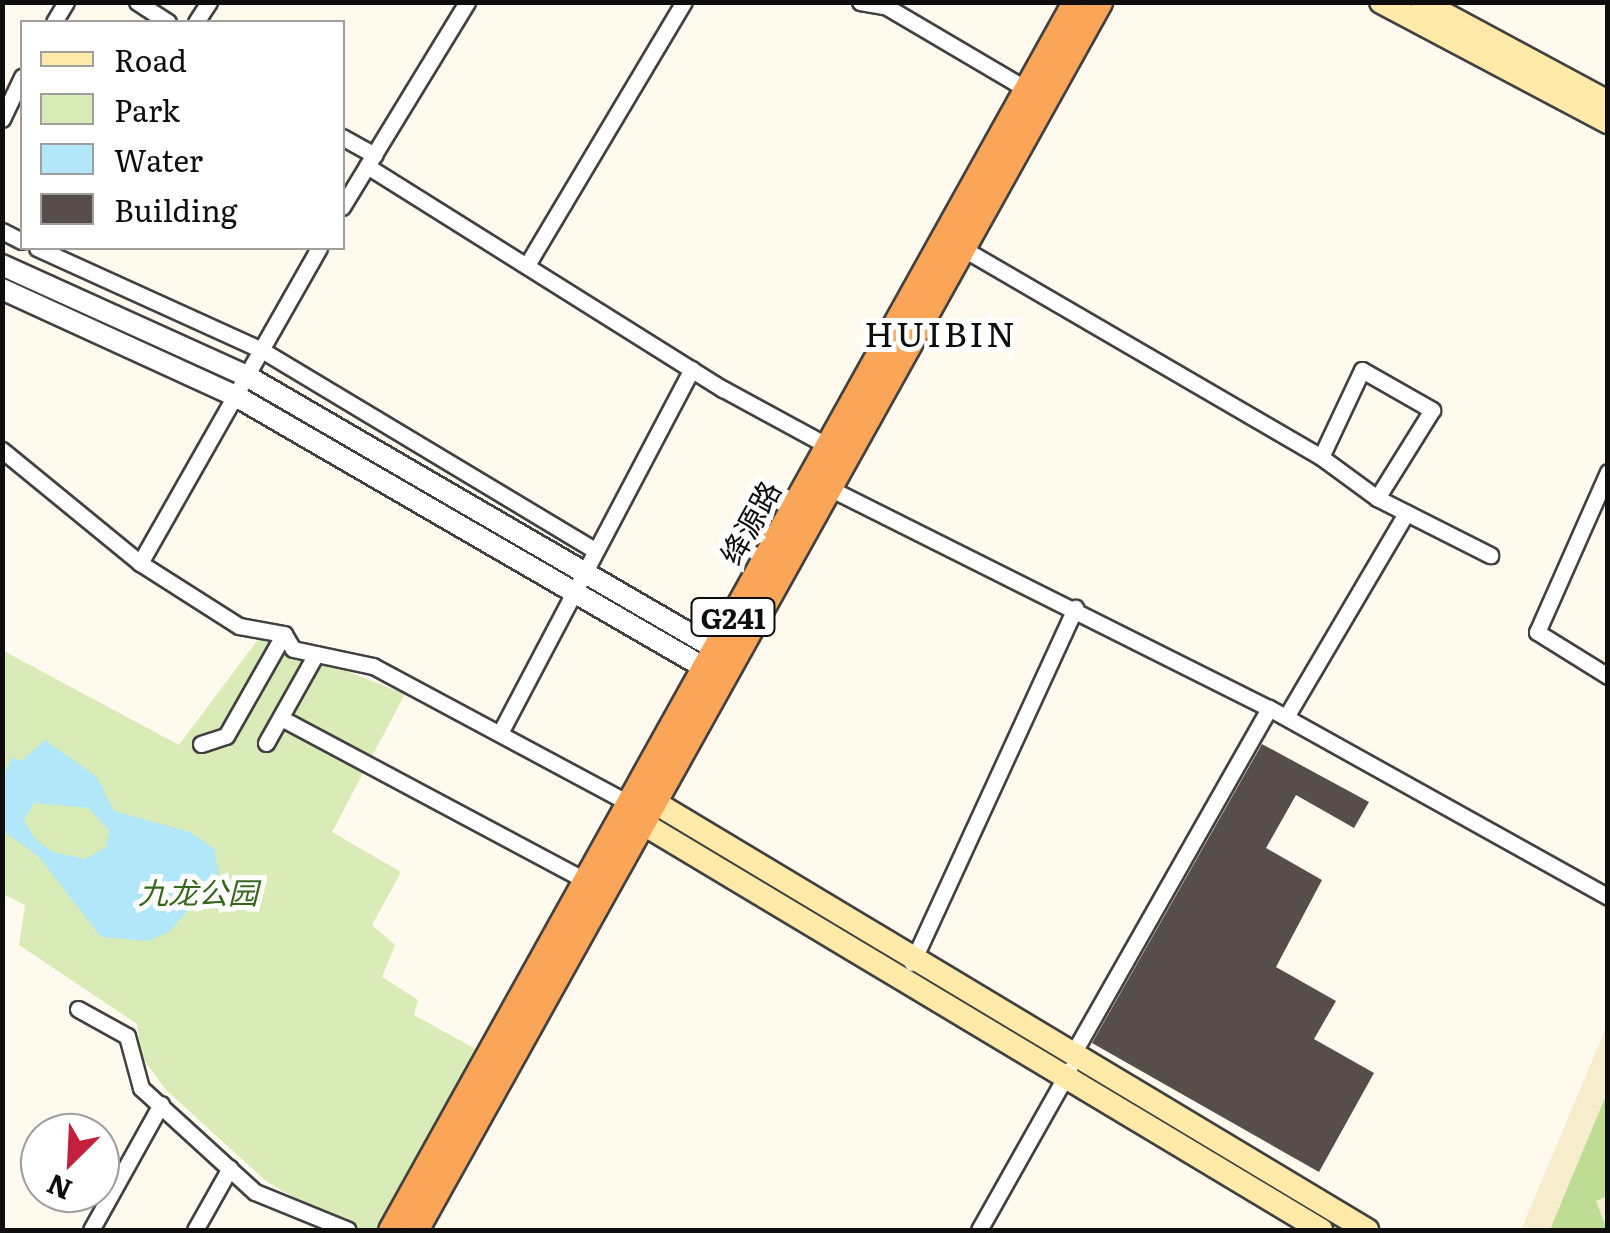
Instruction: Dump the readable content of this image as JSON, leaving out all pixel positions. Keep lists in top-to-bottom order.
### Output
{
  "streets": {
    "highway": ["绛源路", "G241"]
  },
  "districts": ["HUIBIN"],
  "parks": ["九龙公园"],
  "legend": [
    "Road",
    "Park",
    "Water",
    "Building"
  ],
  "north": "bottom left"
}
